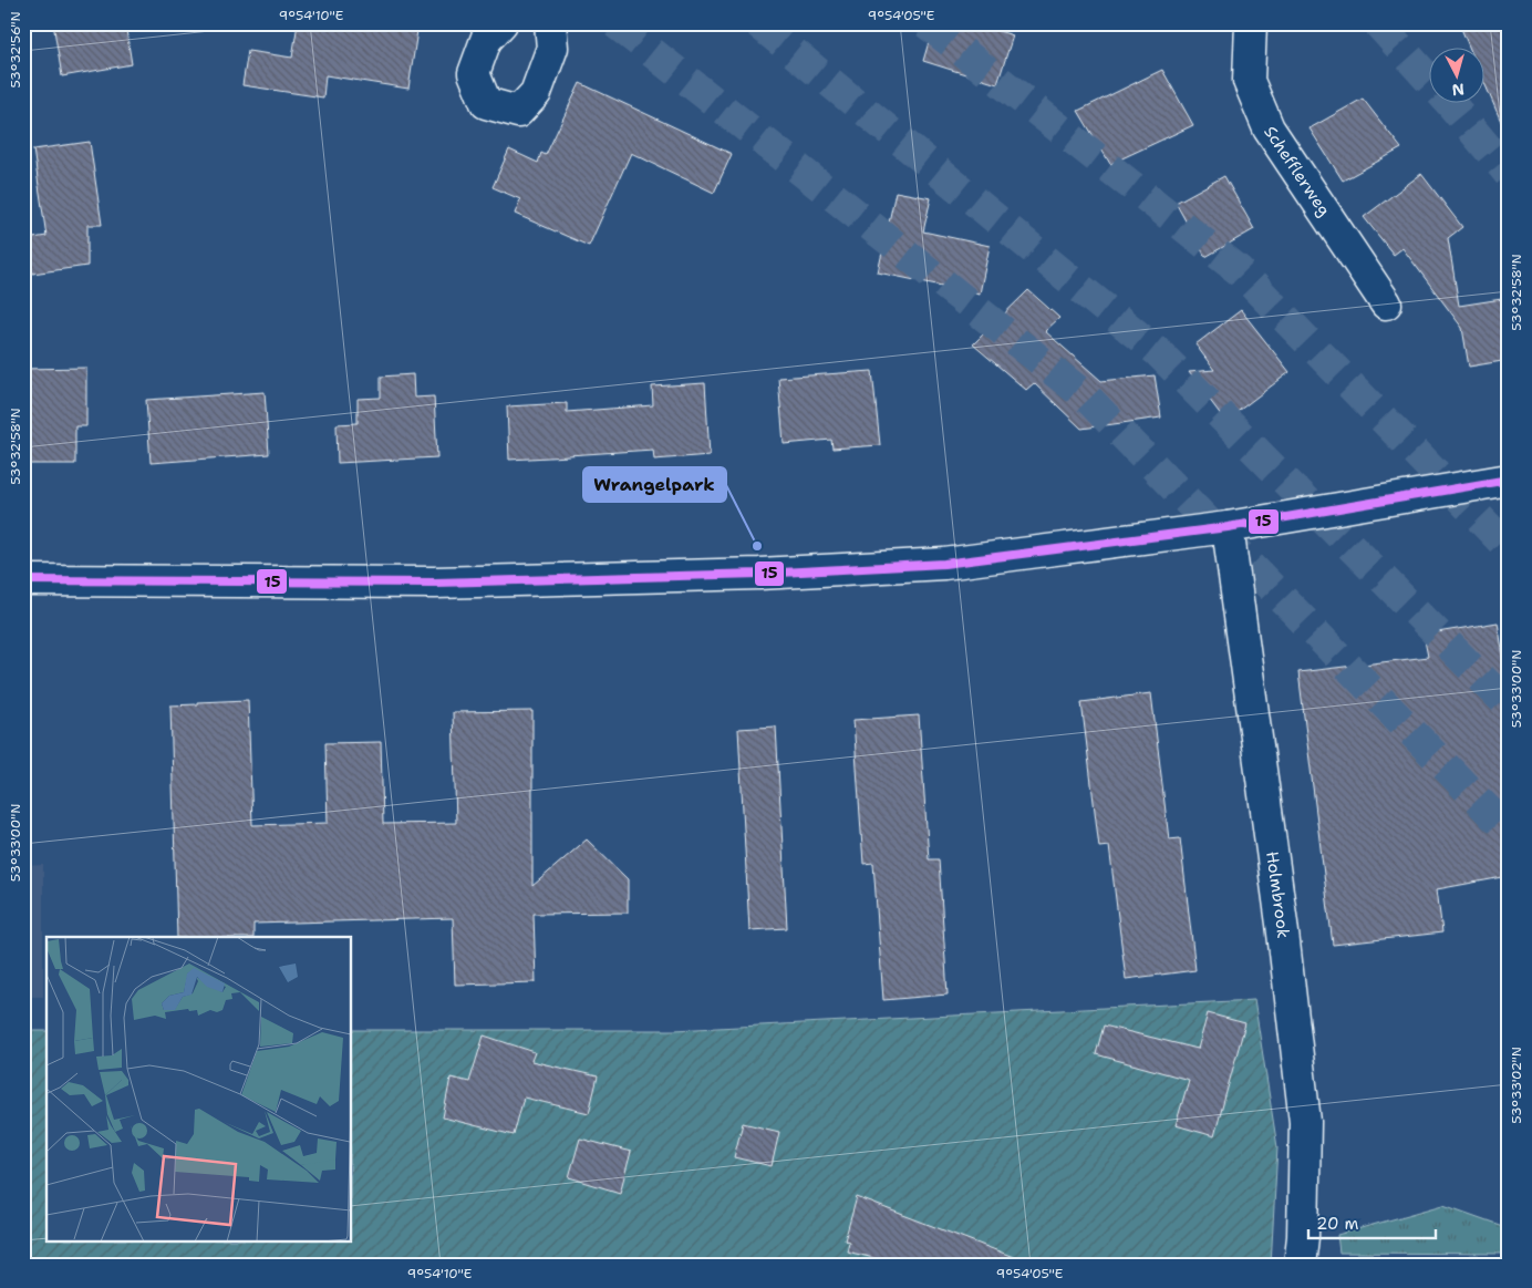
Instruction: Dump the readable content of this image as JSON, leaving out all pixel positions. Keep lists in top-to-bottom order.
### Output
{
  "streets": {
    "street": ["Schefflerweg", "Holmbrook"]
  },
  "places": ["Wrangelpark"],
  "lines": ["transit line 15"],
  "scale_bar": "20 m",
  "north": "bottom",
  "coordinates": [
    "9°54'10\"E",
    "9°54'05\"E",
    "53°32'56\"N",
    "53°32'58\"N",
    "53°33'00\"N",
    "53°33'02\"N"
  ]
}
